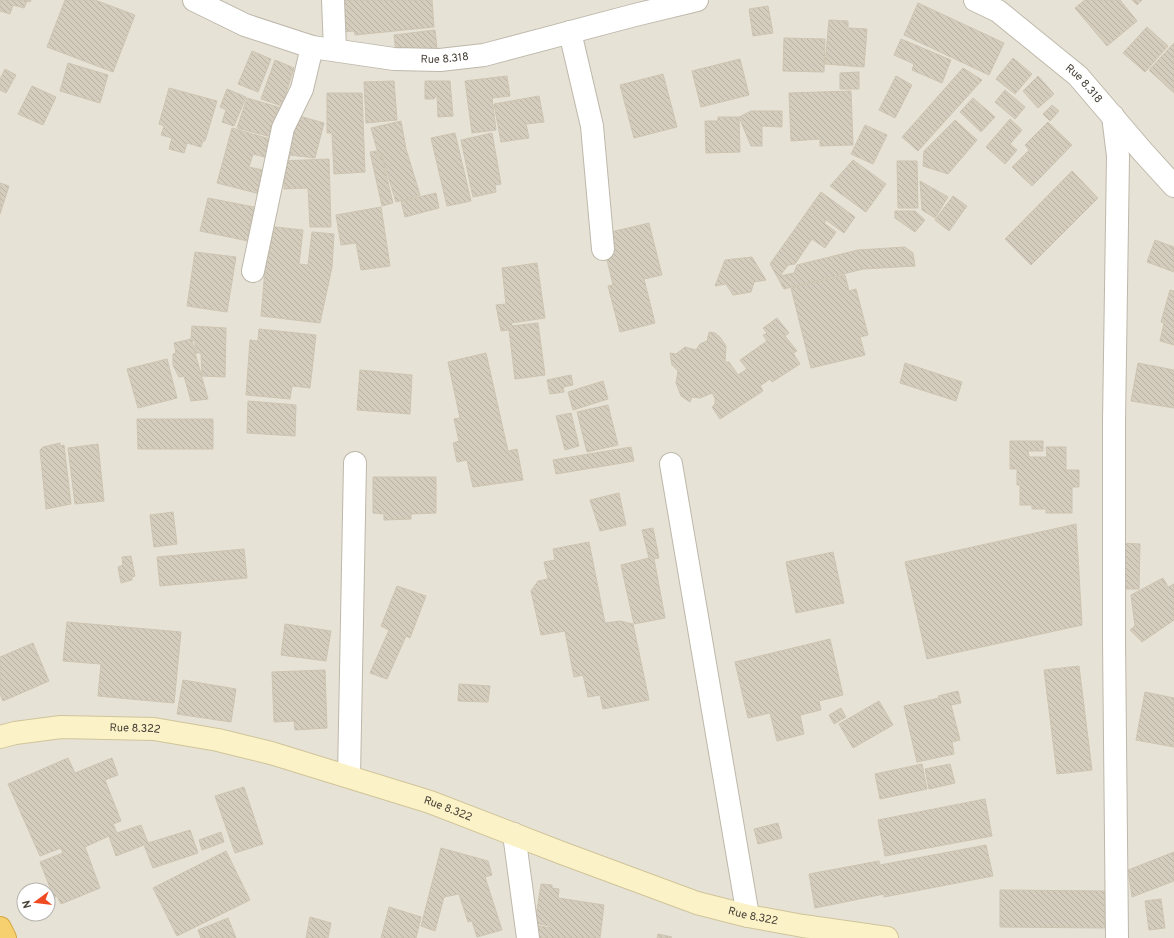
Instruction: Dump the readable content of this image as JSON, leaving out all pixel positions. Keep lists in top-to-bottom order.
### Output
{
  "streets": {
    "main road": ["Rue 8.322"],
    "street": ["Rue 8.318"]
  },
  "north": "left"
}
